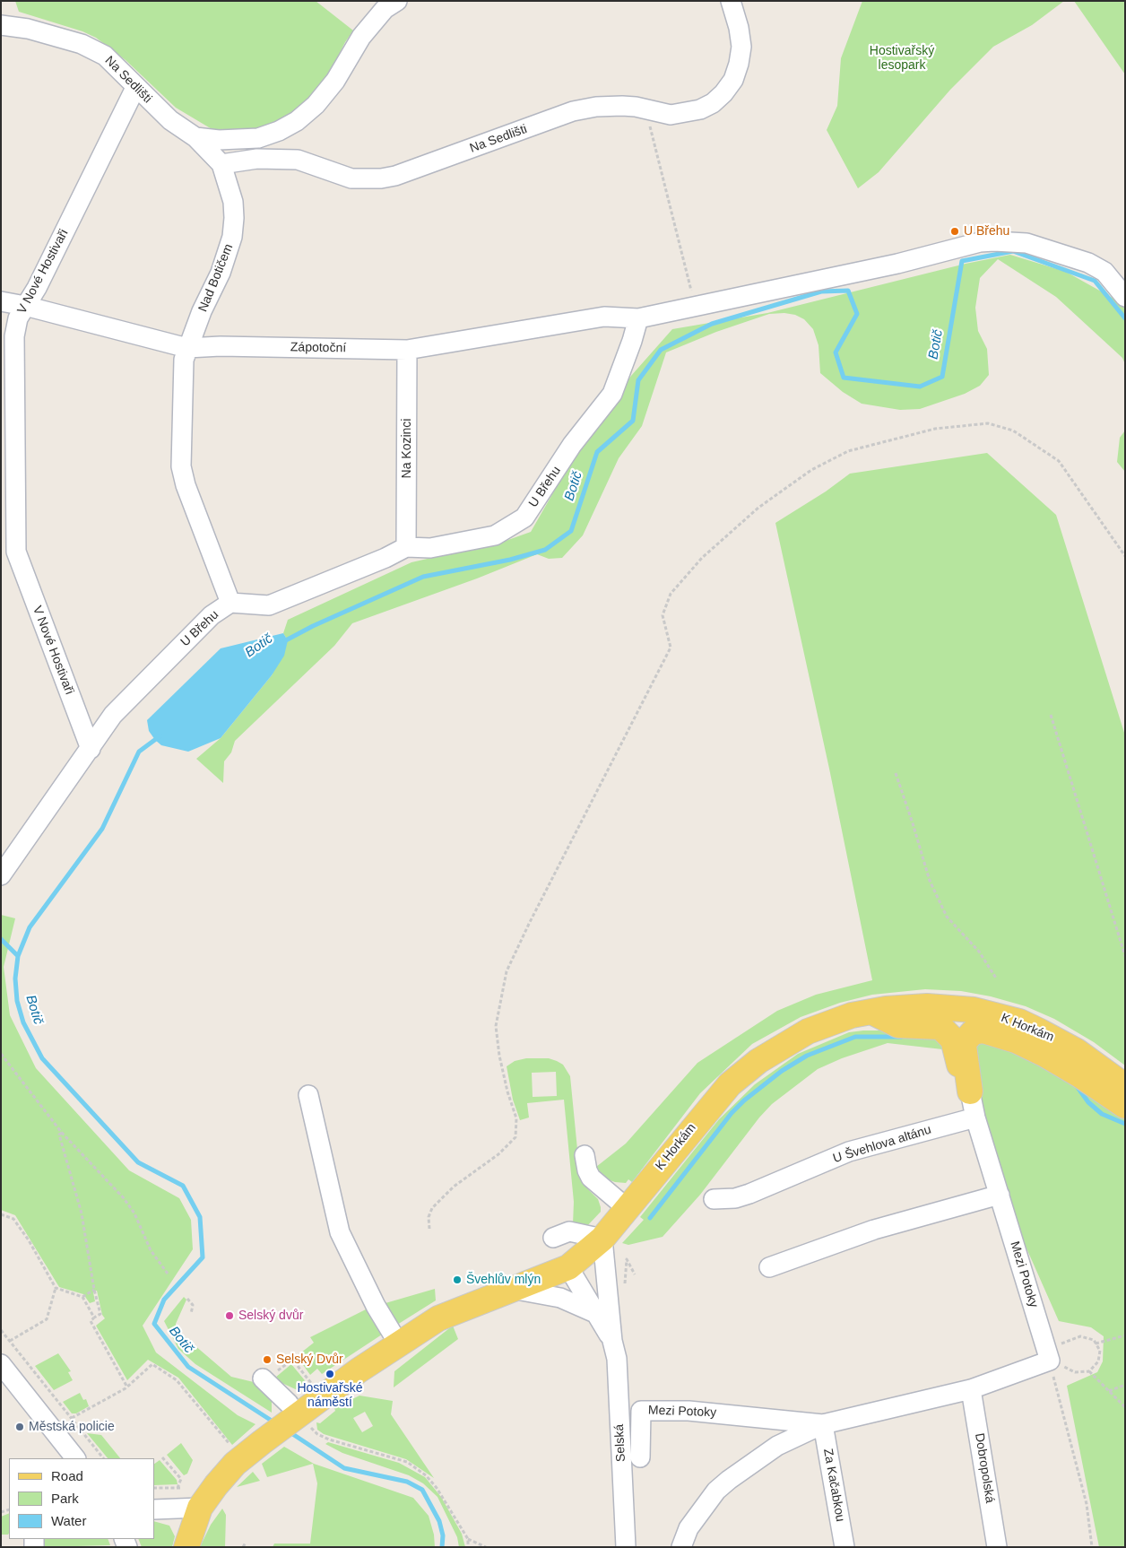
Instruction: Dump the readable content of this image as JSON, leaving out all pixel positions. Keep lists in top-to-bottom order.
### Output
{
  "streets": {
    "main road": ["K Horkám"],
    "street": [
      "Na Sedlišti",
      "V Nové Hostivaři",
      "Nad Botičem",
      "Zápotoční",
      "Na Kozinci",
      "U Břehu",
      "U Švehlova altánu",
      "Mezi Potoky",
      "Selská",
      "Dobropolská",
      "Za Kačabkou"
    ]
  },
  "crossings": [
    ["Na Sedlišti", "V Nové Hostivaři"],
    ["Na Sedlišti", "Nad Botičem"],
    ["V Nové Hostivaři", "Zápotoční"],
    ["V Nové Hostivaři", "U Břehu"],
    ["Nad Botičem", "Zápotoční"],
    ["Nad Botičem", "U Břehu"],
    ["Zápotoční", "Na Kozinci"],
    ["Zápotoční", "U Břehu"],
    ["Na Kozinci", "U Břehu"],
    ["K Horkám", "Selská"],
    ["U Švehlova altánu", "Mezi Potoky"],
    ["Mezi Potoky", "Dobropolská"],
    ["Mezi Potoky", "Za Kačabkou"]
  ],
  "water": ["Botič"],
  "parks": ["Hostivařský lesopark"],
  "places": [
    "U Břehu",
    "Švehlův mlýn",
    "Selský dvůr",
    "Selský Dvůr",
    "Hostivařské náměstí",
    "Městská policie"
  ],
  "legend": ["Road", "Park", "Water"]
}
